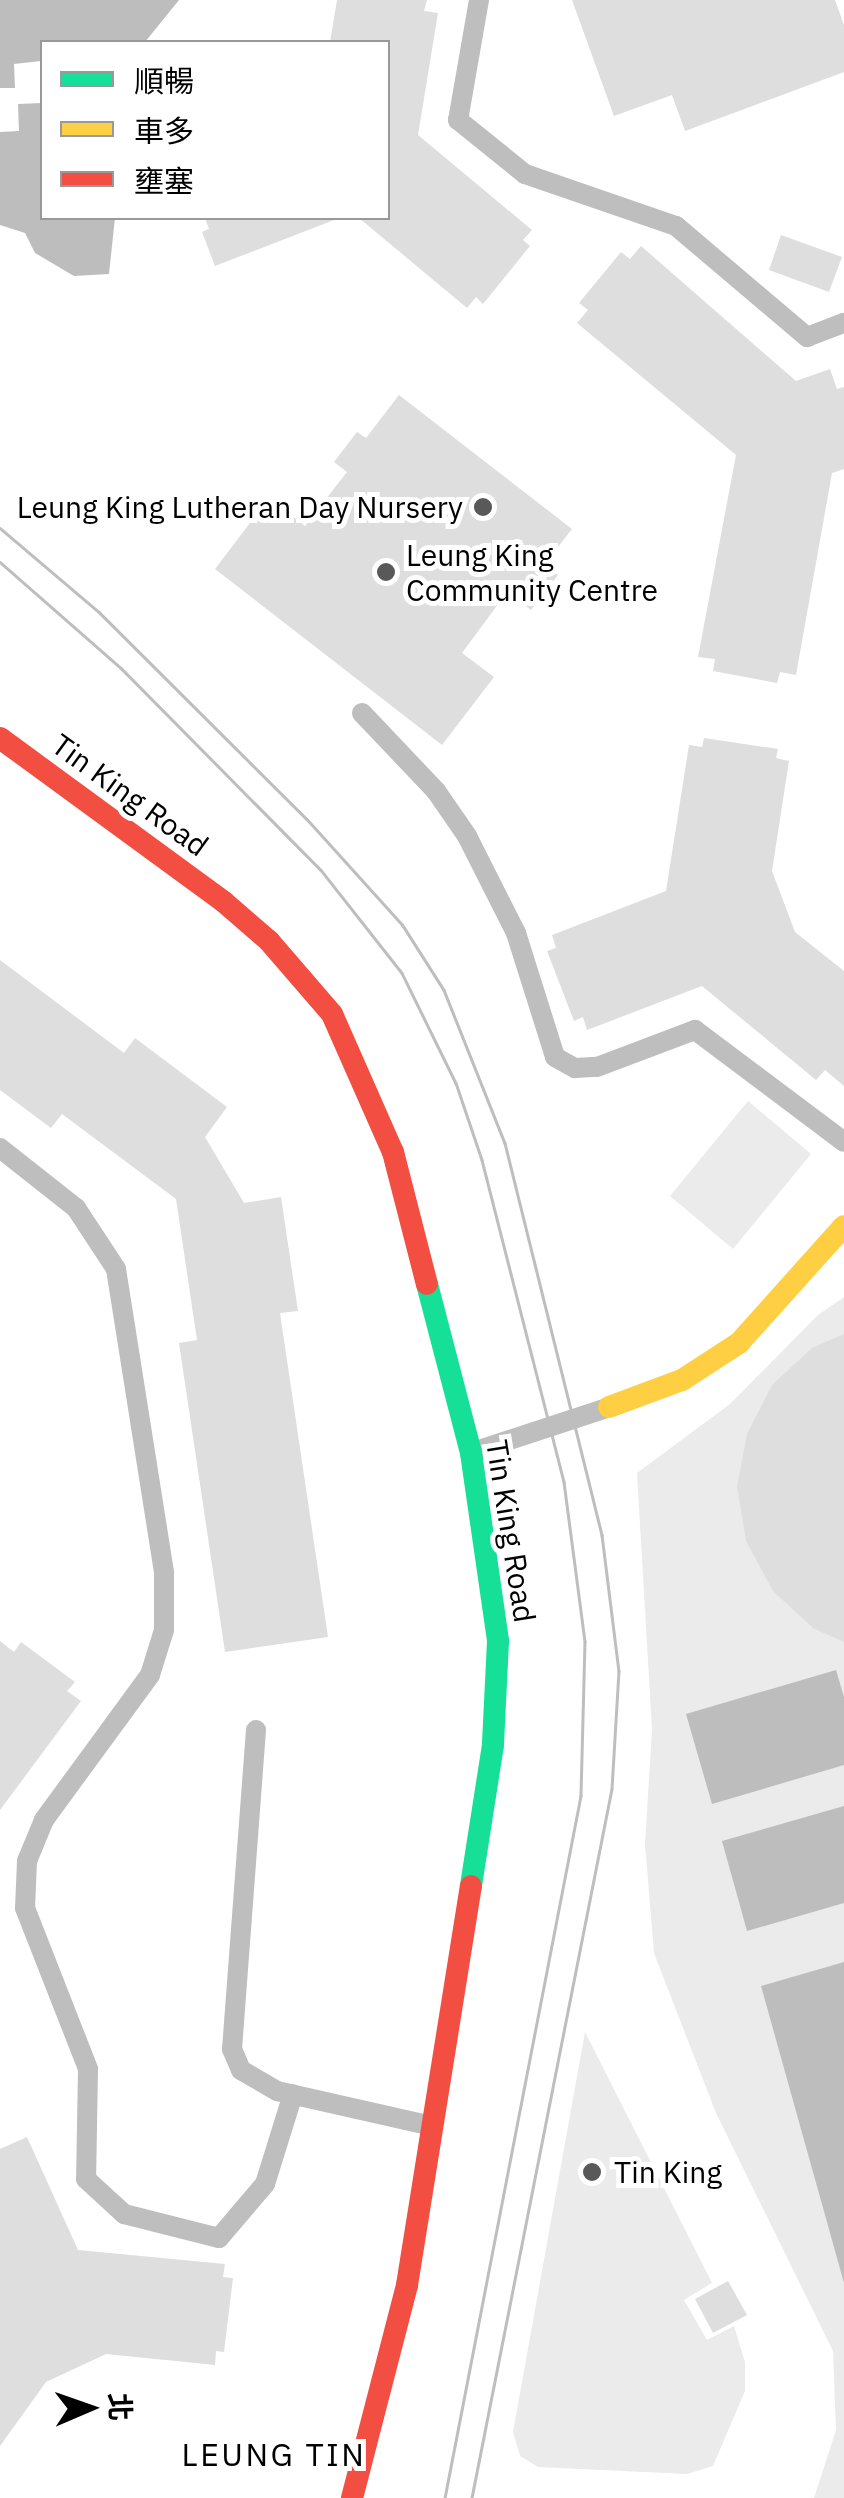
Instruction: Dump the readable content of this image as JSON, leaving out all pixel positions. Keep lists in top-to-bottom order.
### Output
{
  "streets": {
    "street": ["Tin King Road"]
  },
  "districts": ["LEUNG TIN"],
  "places": ["Leung King Lutheran Day Nursery", "Leung King Community Centre", "Tin King"],
  "legend": ["順暢", "車多", "壅塞"],
  "north": "right"
}
